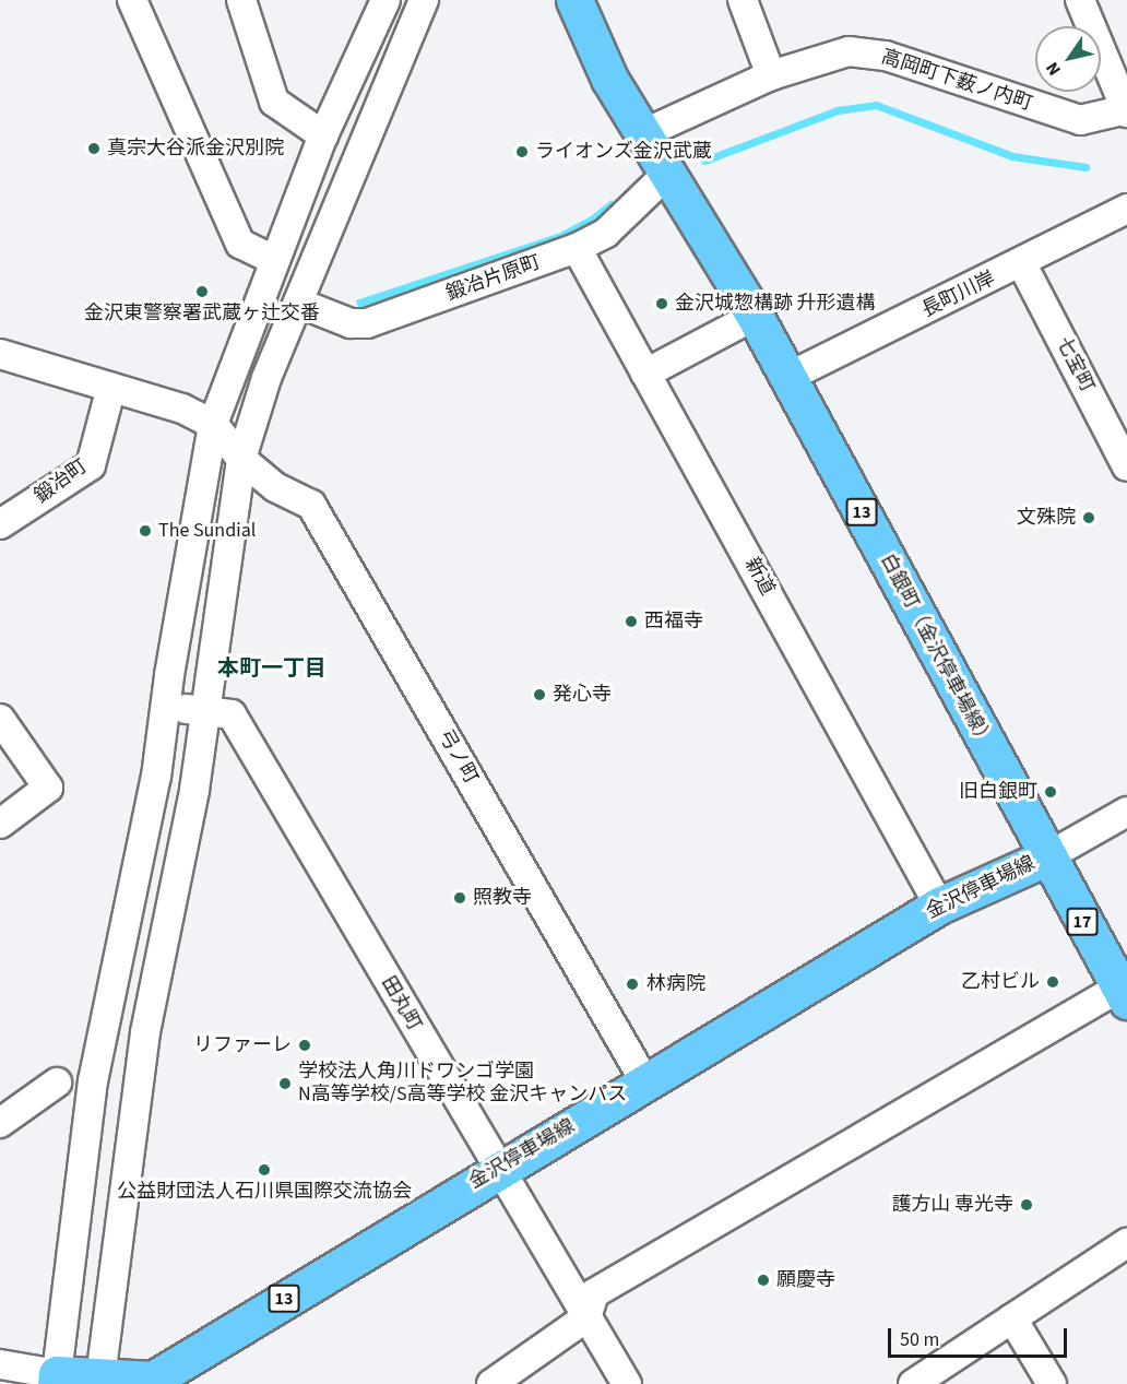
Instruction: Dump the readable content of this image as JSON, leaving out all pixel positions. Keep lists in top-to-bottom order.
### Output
{
  "streets": {
    "main road": [
      "13",
      "白銀町（金沢停車場線）",
      "金沢停車場線",
      "17"
    ],
    "street": [
      "高岡町下薮ノ内町",
      "鍛冶片原町",
      "長町川岸",
      "七宝町",
      "鍛冶町",
      "新道",
      "弓ノ町",
      "田丸町"
    ]
  },
  "crossings": [
    ["高岡町下薮ノ内町", "13"],
    ["鍛冶片原町", "13"],
    ["鍛冶片原町", "新道"],
    ["鍛冶片原町", "白銀町（金沢停車場線）"],
    ["長町川岸", "七宝町"],
    ["長町川岸", "白銀町（金沢停車場線）"],
    ["13", "白銀町（金沢停車場線）"],
    ["新道", "金沢停車場線"],
    ["白銀町（金沢停車場線）", "金沢停車場線"],
    ["白銀町（金沢停車場線）", "17"],
    ["弓ノ町", "金沢停車場線"],
    ["金沢停車場線", "17"],
    ["金沢停車場線", "田丸町"]
  ],
  "districts": ["本町一丁目"],
  "places": [
    "真宗大谷派金沢別院",
    "ライオンズ金沢武蔵",
    "金沢東警察署武蔵ヶ辻交番",
    "金沢城惣構跡 升形遺構",
    "文殊院",
    "The Sundial",
    "西福寺",
    "発心寺",
    "旧白銀町",
    "照教寺",
    "乙村ビル",
    "林病院",
    "リファーレ",
    "学校法人角川ドワンゴ学園 N高等学校/S高等学校 金沢キャンパス",
    "公益財団法人石川県国際交流協会",
    "護方山 専光寺",
    "願慶寺"
  ],
  "scale_bar": "50 m",
  "north": "bottom left"
}
